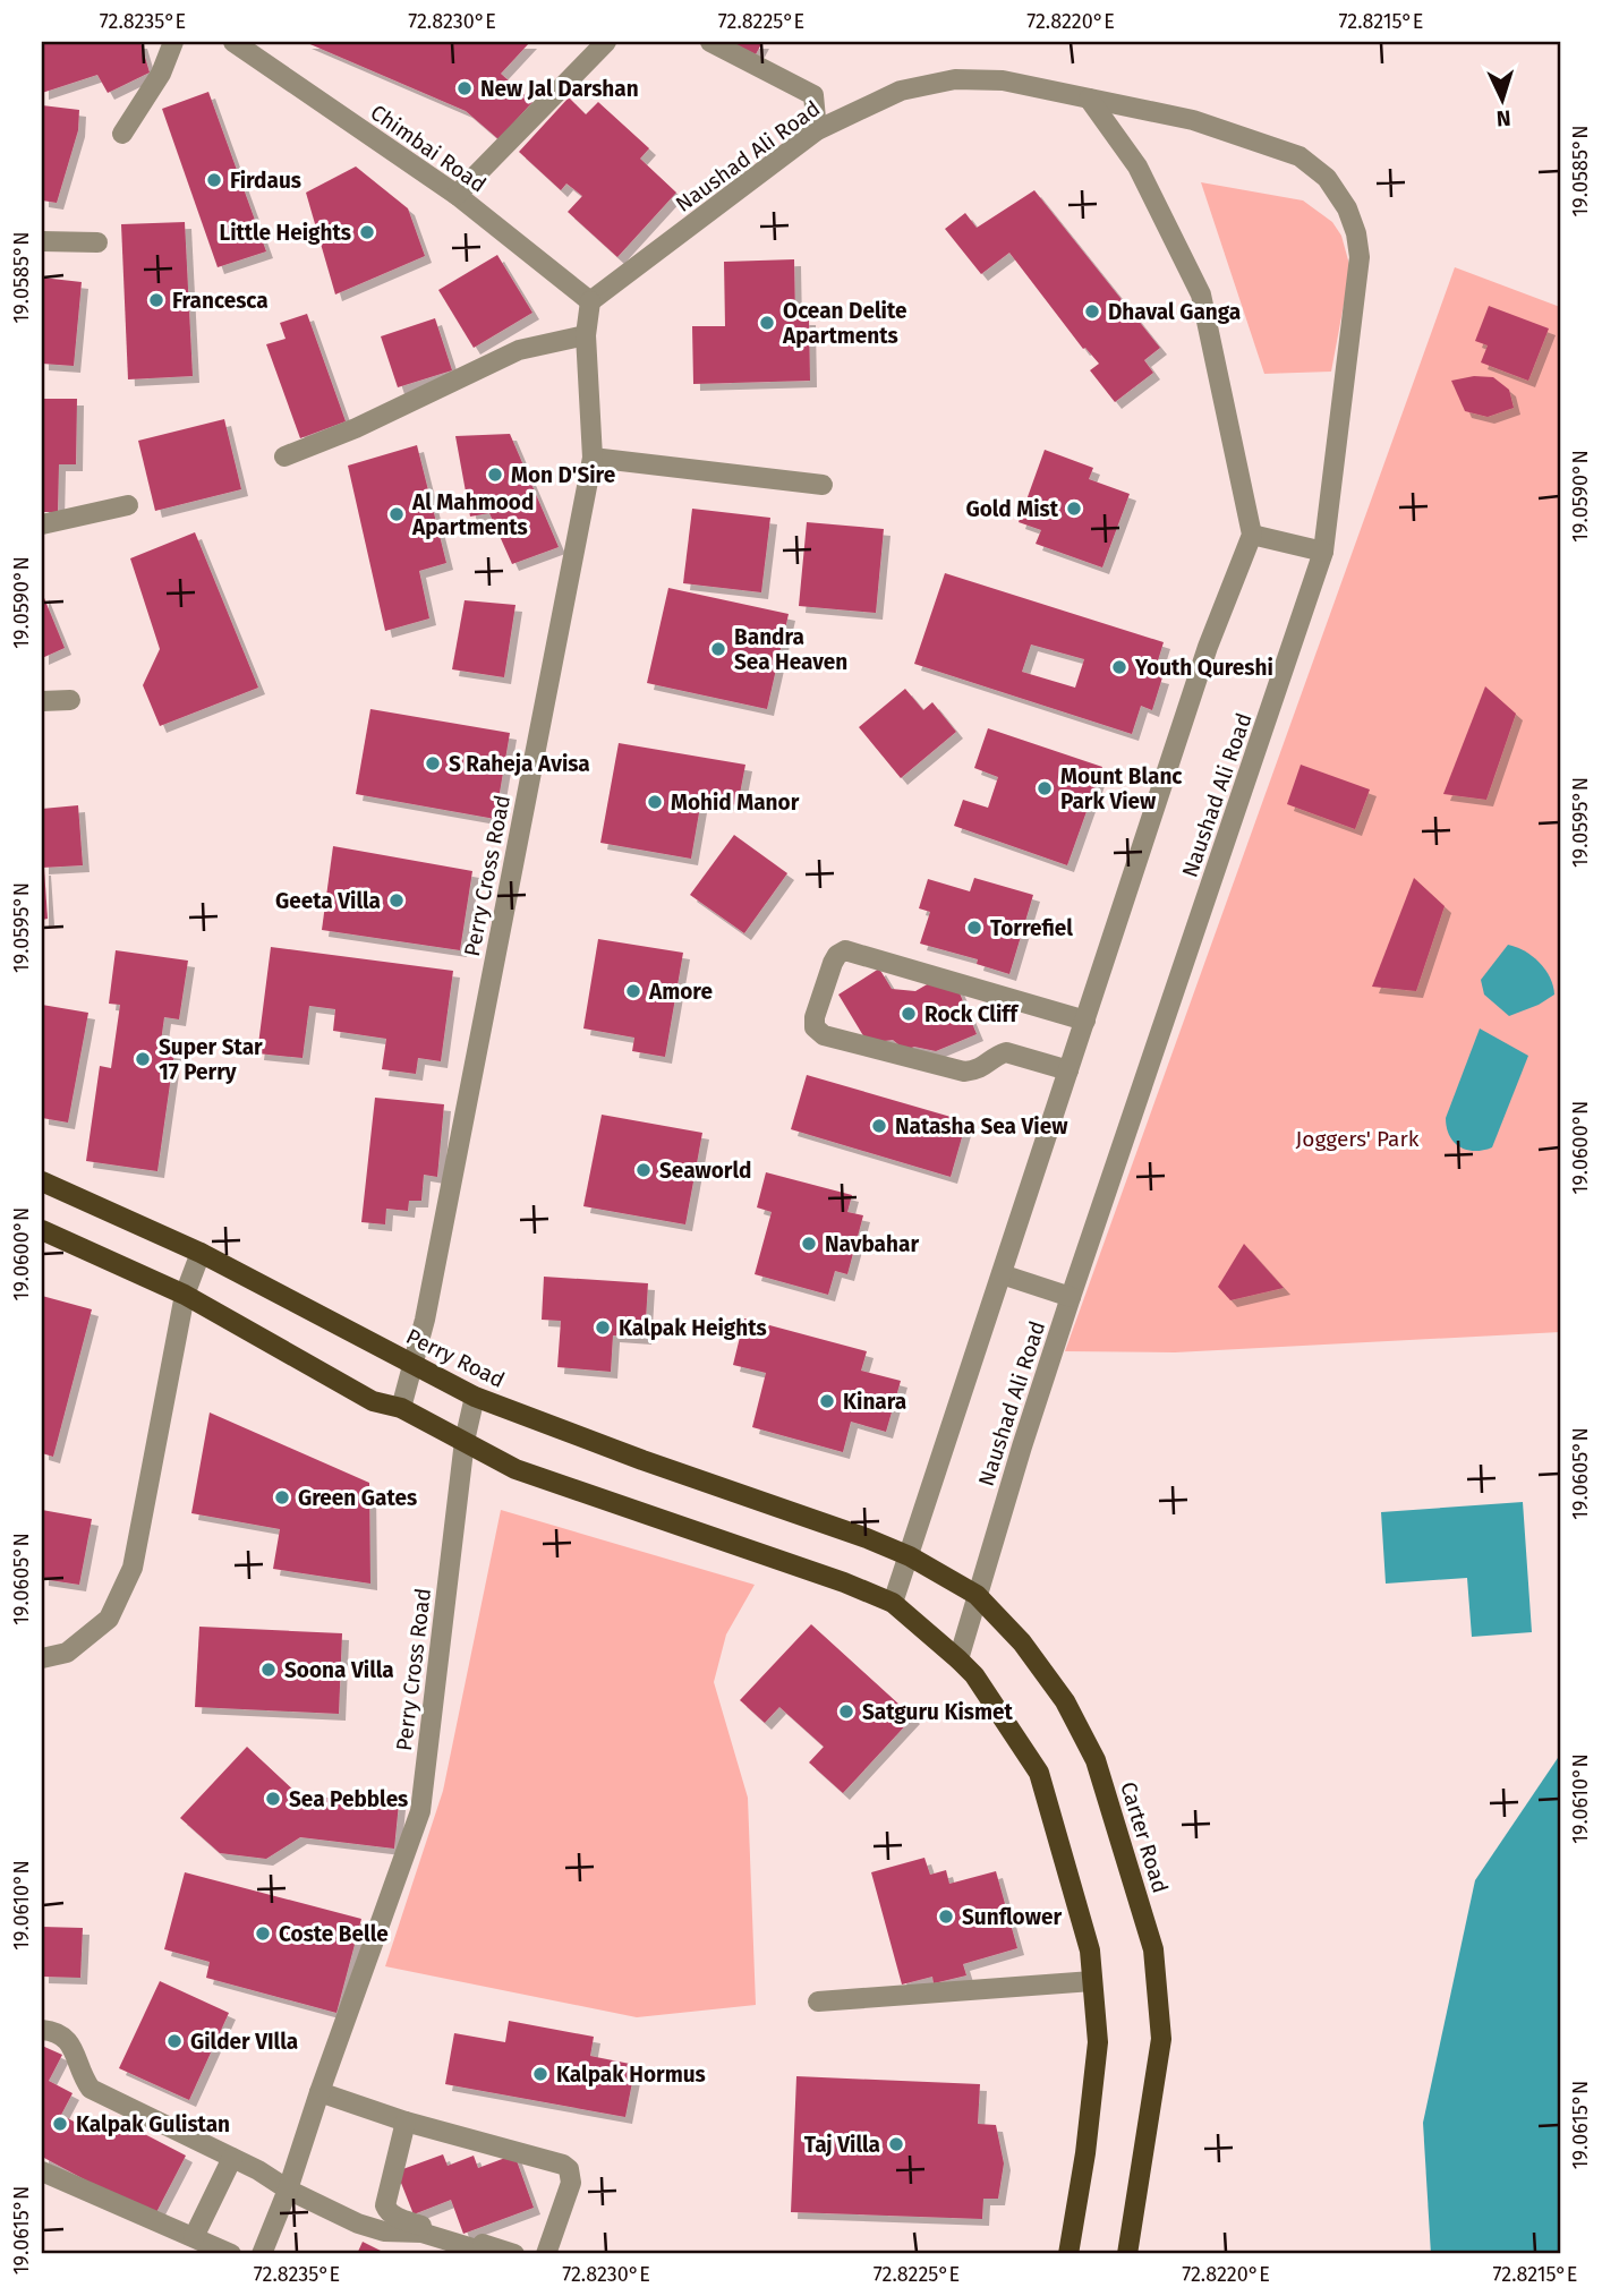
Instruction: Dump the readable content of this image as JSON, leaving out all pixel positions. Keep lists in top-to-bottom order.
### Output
{
  "streets": {
    "main road": ["Perry Road", "Carter Road"],
    "street": ["Chimbai Road", "Naushad Ali Road", "Perry Cross Road"]
  },
  "crossings": [
    ["Chimbai Road", "Naushad Ali Road"],
    ["Chimbai Road", "Perry Cross Road"],
    ["Naushad Ali Road", "Perry Cross Road"],
    ["Naushad Ali Road", "Carter Road"],
    ["Perry Cross Road", "Perry Road"],
    ["Perry Road", "Carter Road"]
  ],
  "parks": ["Joggers' Park"],
  "places": [
    "New Jal Darshan",
    "Firdaus",
    "Little Heights",
    "Francesca",
    "Dhaval Ganga",
    "Ocean Delite Apartments",
    "Mon D'Sire",
    "Gold Mist",
    "Al Mahmood Apartments",
    "Bandra Sea Heaven",
    "Youth Qureshi",
    "S Raheja Avisa",
    "Mount Blanc Park View",
    "Mohid Manor",
    "Geeta Villa",
    "Torrefiel",
    "Amore",
    "Rock Cliff",
    "Super Star 17 Perry",
    "Natasha Sea View",
    "Seaworld",
    "Navbahar",
    "Kalpak Heights",
    "Kinara",
    "Green Gates",
    "Soona Villa",
    "Satguru Kismet",
    "Sea Pebbles",
    "Sunflower",
    "Coste Belle",
    "Gilder VIlla",
    "Kalpak Hormus",
    "Kalpak Gulistan",
    "Taj Villa"
  ],
  "north": "bottom",
  "coordinates": [
    "72.8235°E",
    "72.8230°E",
    "72.8225°E",
    "72.8220°E",
    "72.8215°E",
    "19.0585°N",
    "19.0590°N",
    "19.0595°N",
    "19.0600°N",
    "19.0605°N",
    "19.0610°N",
    "19.0615°N"
  ]
}
